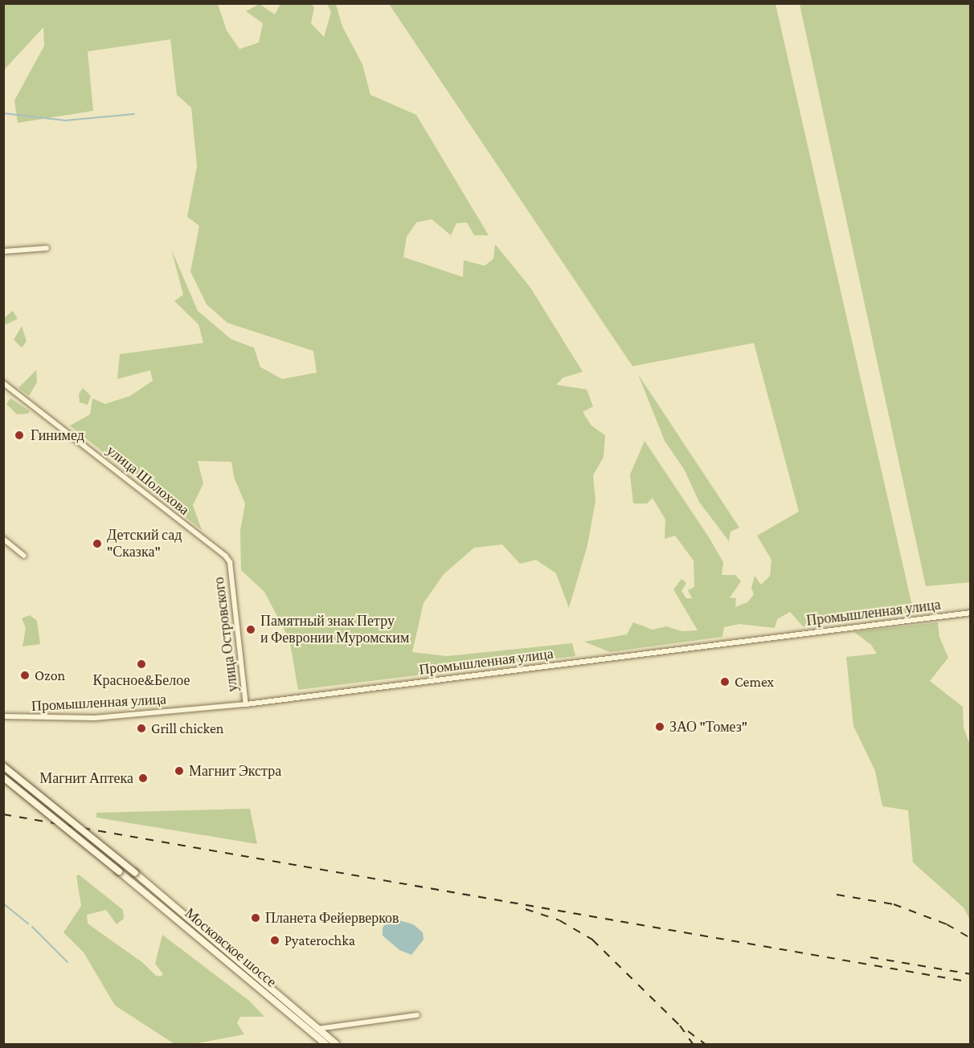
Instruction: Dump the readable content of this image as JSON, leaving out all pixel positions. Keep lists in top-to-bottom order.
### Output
{
  "streets": {
    "main road": ["Московское шоссе"],
    "street": ["улица Шолохова", "Промышленная улица", "улица Островского"]
  },
  "crossings": [
    ["улица Шолохова", "улица Островского"],
    ["Промышленная улица", "улица Островского"]
  ],
  "places": [
    "Гинимед",
    "Детский сад \"Сказка\"",
    "Памятный знак Петру и Февронии Муромским",
    "Красное&Белое",
    "Ozon",
    "Cemex",
    "ЗАО \"Томез\"",
    "Grill chicken",
    "Магнит Экстра",
    "Магнит Аптека",
    "Планета Фейерверков",
    "Pyaterochka"
  ]
}
